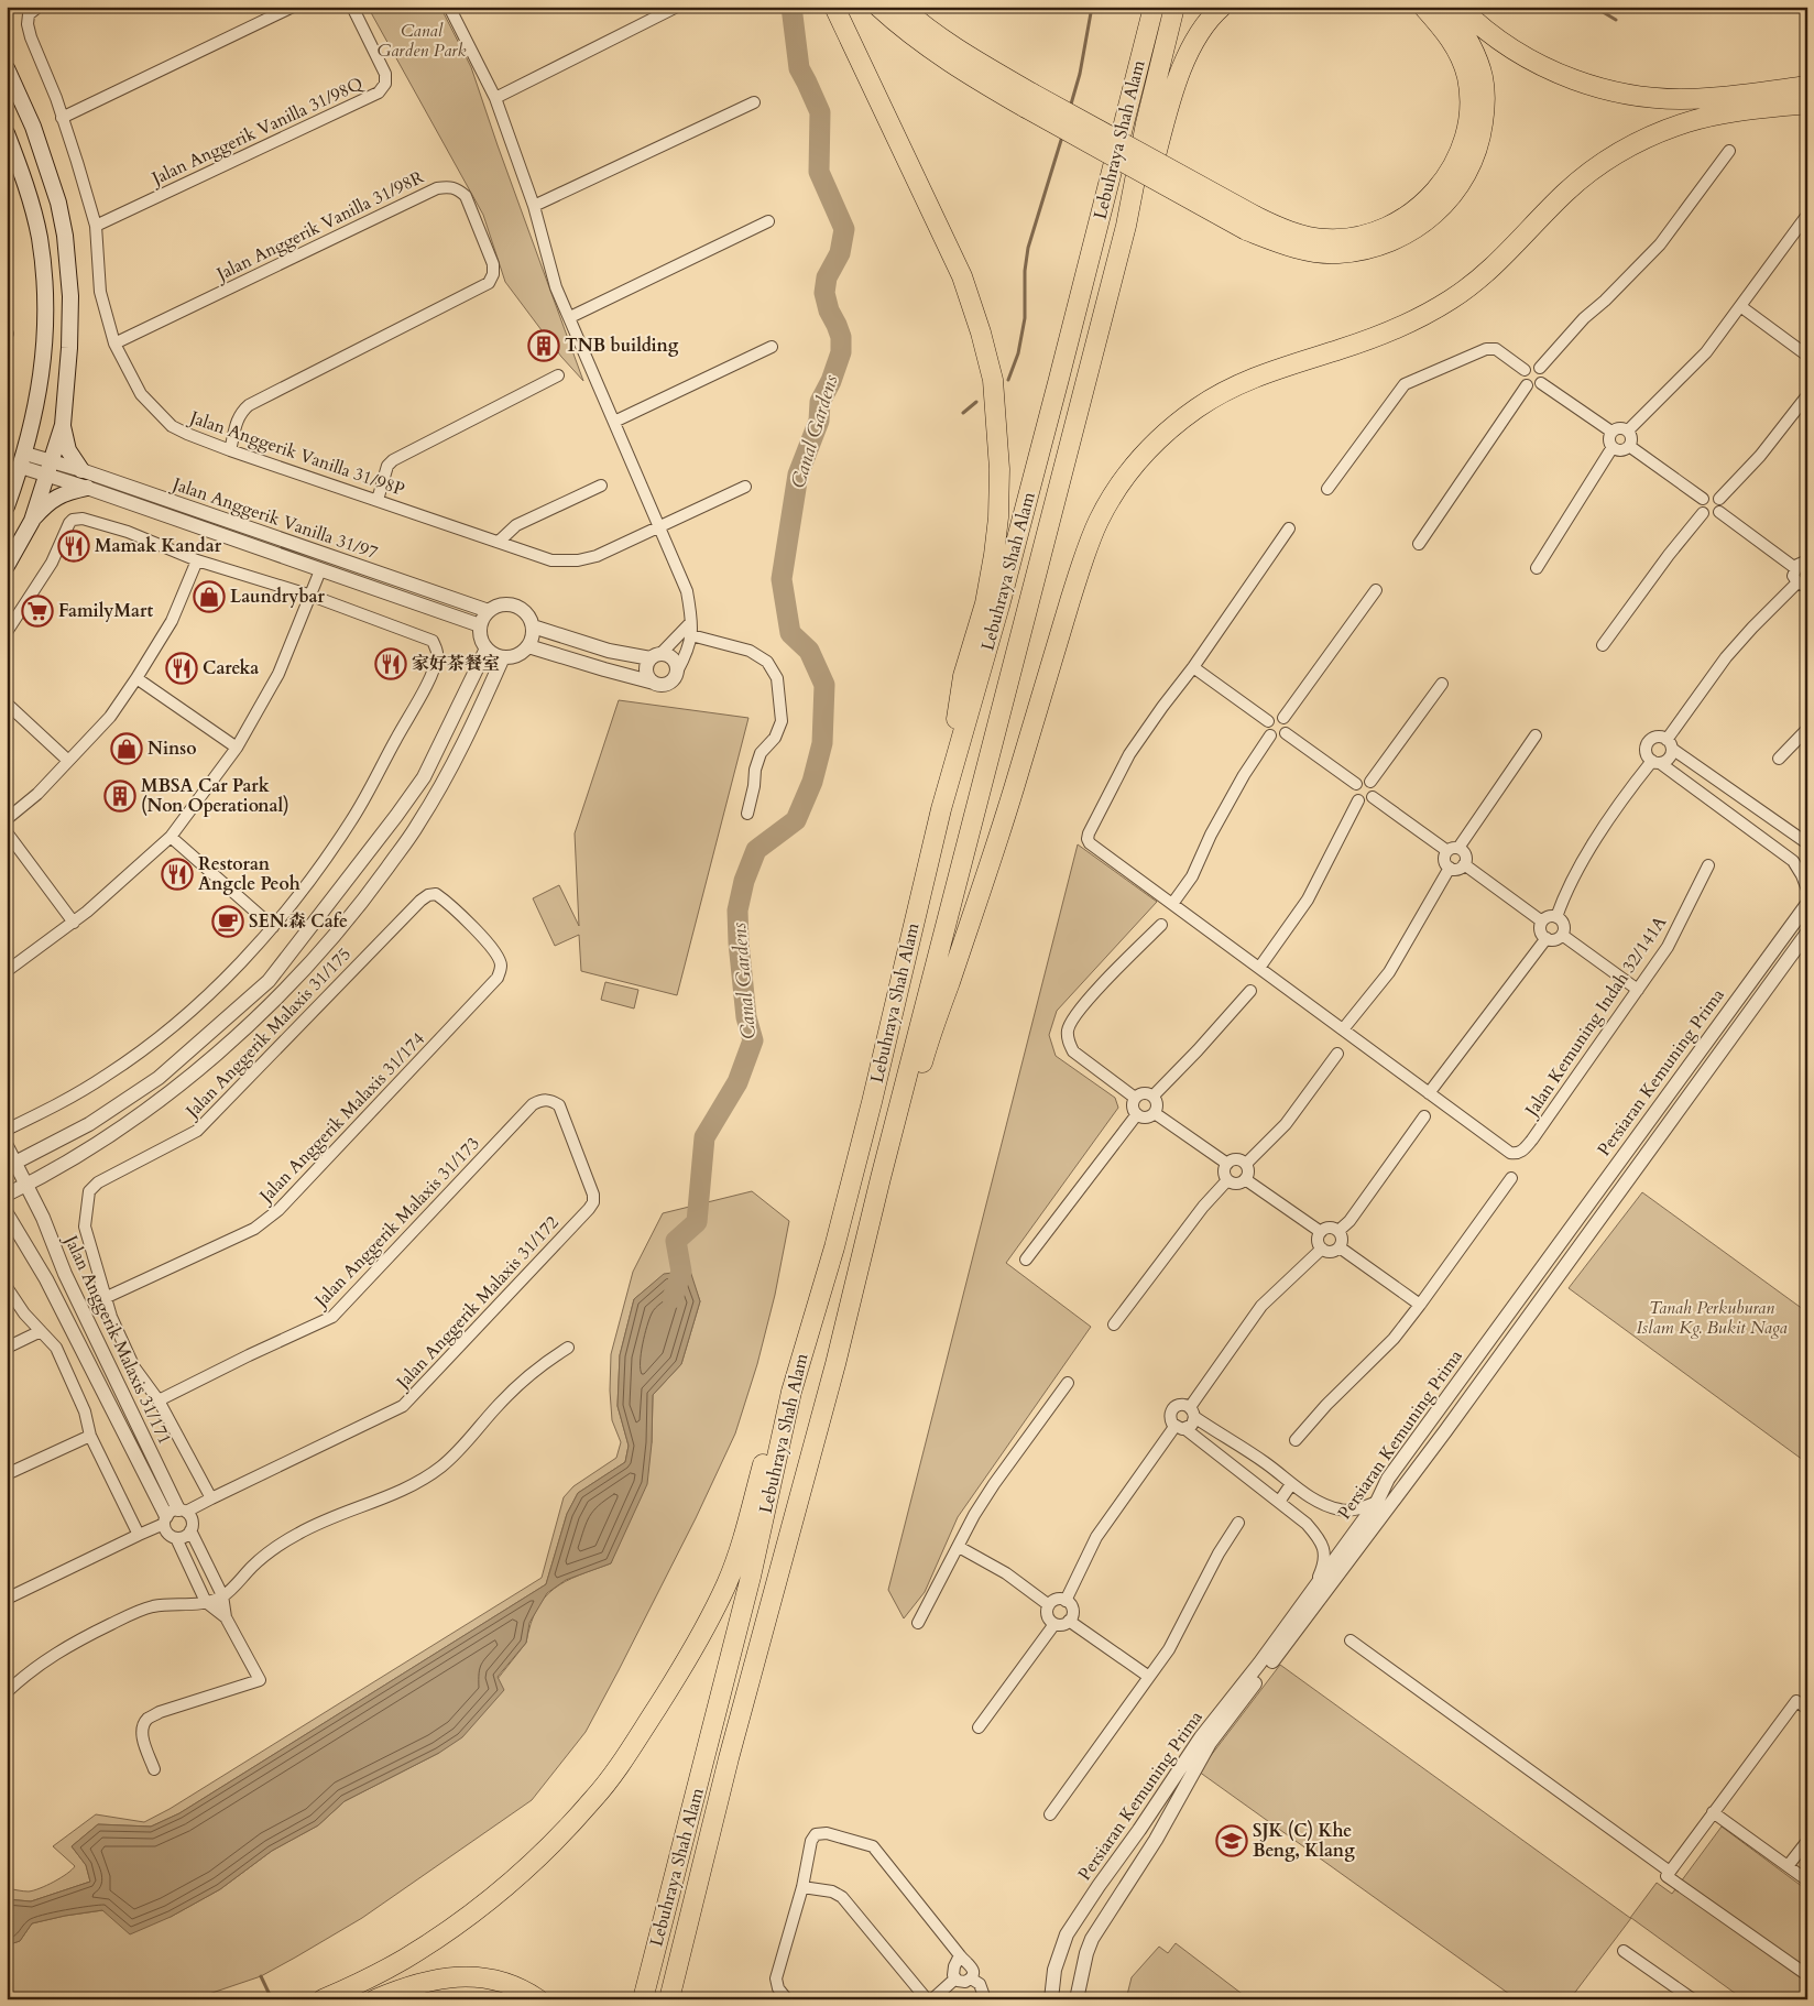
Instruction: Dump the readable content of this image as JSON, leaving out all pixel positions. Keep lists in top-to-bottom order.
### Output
{
  "streets": {
    "highway": ["Lebuhraya Shah Alam"],
    "street": [
      "Jalan Anggerik Vanilla 31/98Q",
      "Jalan Anggerik Vanilla 31/98R",
      "Jalan Anggerik Vanilla 31/98P",
      "Jalan Anggerik Vanilla 31/97",
      "Jalan Kemuning Indah 32/141A",
      "Jalan Anggerik Malaxis 31/175",
      "Persiaran Kemuning Prima",
      "Jalan Anggerik Malaxis 31/174",
      "Jalan Anggerik Malaxis 31/173",
      "Jalan Anggerik Malaxis 31/172",
      "Jalan Anggerik Malaxis 31/171"
    ]
  },
  "crossings": [
    ["Jalan Anggerik Vanilla 31/98Q", "Jalan Anggerik Vanilla 31/98P"],
    ["Jalan Anggerik Vanilla 31/98R", "Jalan Anggerik Vanilla 31/98P"],
    ["Jalan Anggerik Malaxis 31/175", "Jalan Anggerik Malaxis 31/174"],
    ["Jalan Anggerik Malaxis 31/173", "Jalan Anggerik Malaxis 31/172"],
    ["Jalan Anggerik Malaxis 31/172", "Jalan Anggerik Malaxis 31/171"]
  ],
  "water": ["Canal Gardens"],
  "parks": ["Canal Garden Park", "Tanah Perkuburan Islam Kg. Bukit Naga"],
  "places": {
    "building": ["TNB building", "MBSA Car Park (Non Operational)"],
    "restaurant": [
      "Mamak Kandar",
      "家好茶餐室",
      "Careka",
      "Restoran Angcle Peoh"
    ],
    "shop": ["Laundrybar", "Ninso"],
    "supermarket": ["FamilyMart"],
    "cafe": ["SEN.森 Cafe"],
    "school or university": ["SJK (C) Khe Beng, Klang"]
  }
}
